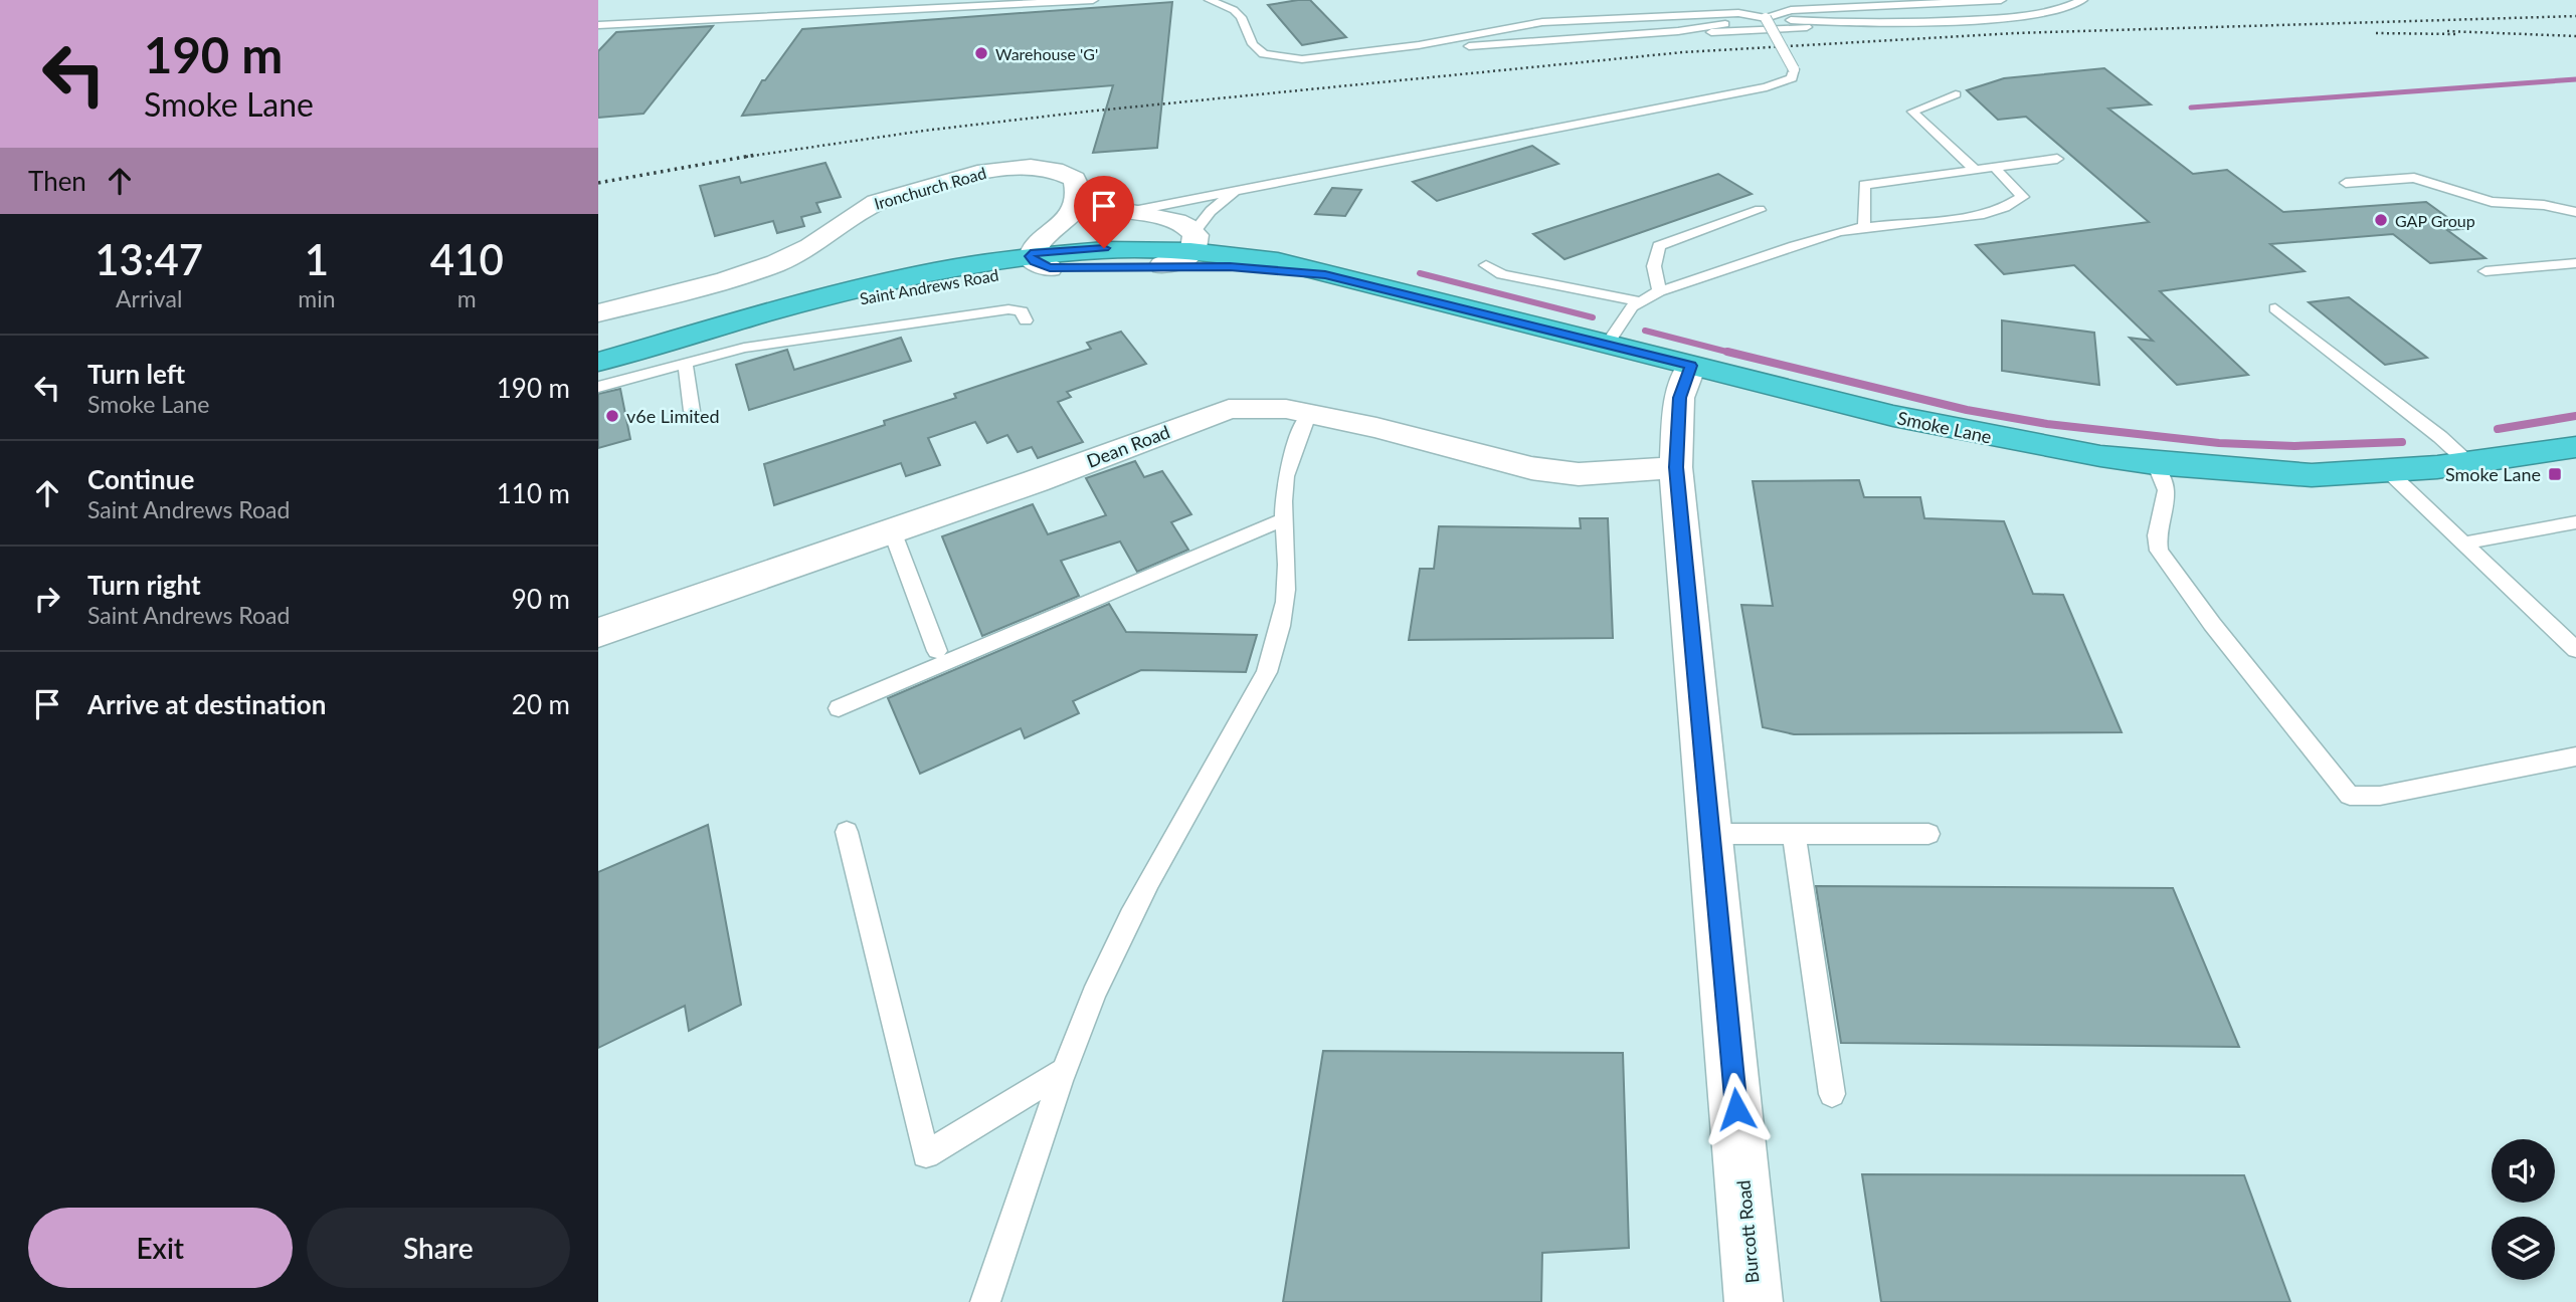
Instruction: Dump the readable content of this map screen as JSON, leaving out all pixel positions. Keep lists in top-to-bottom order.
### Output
{
  "streets": {
    "highway": ["Saint Andrews Road", "Smoke Lane"],
    "street": ["Ironchurch Road", "Dean Road", "Burcott Road"]
  },
  "crossings": [
    ["Saint Andrews Road", "Smoke Lane"],
    ["Smoke Lane", "Burcott Road"],
    ["Dean Road", "Burcott Road"]
  ],
  "places": {
    "other": ["Warehouse 'G'", "GAP Group", "v6e Limited"],
    "transit": ["Smoke Lane"]
  },
  "page": {
    "turn": ["190 m", "Smoke Lane"],
    "then": "Then",
    "eta": [
      "13:47",
      "Arrival",
      "1",
      "min",
      "410",
      "m"
    ],
    "list": [
      {
        "name": "Turn left",
        "note": "Smoke Lane",
        "value": "190 m"
      },
      {
        "name": "Continue",
        "note": "Saint Andrews Road",
        "value": "110 m"
      },
      {
        "name": "Turn right",
        "note": "Saint Andrews Road",
        "value": "90 m"
      },
      {
        "name": "Arrive at destination",
        "value": "20 m"
      }
    ],
    "buttons": ["Exit", "Share"]
  }
}
